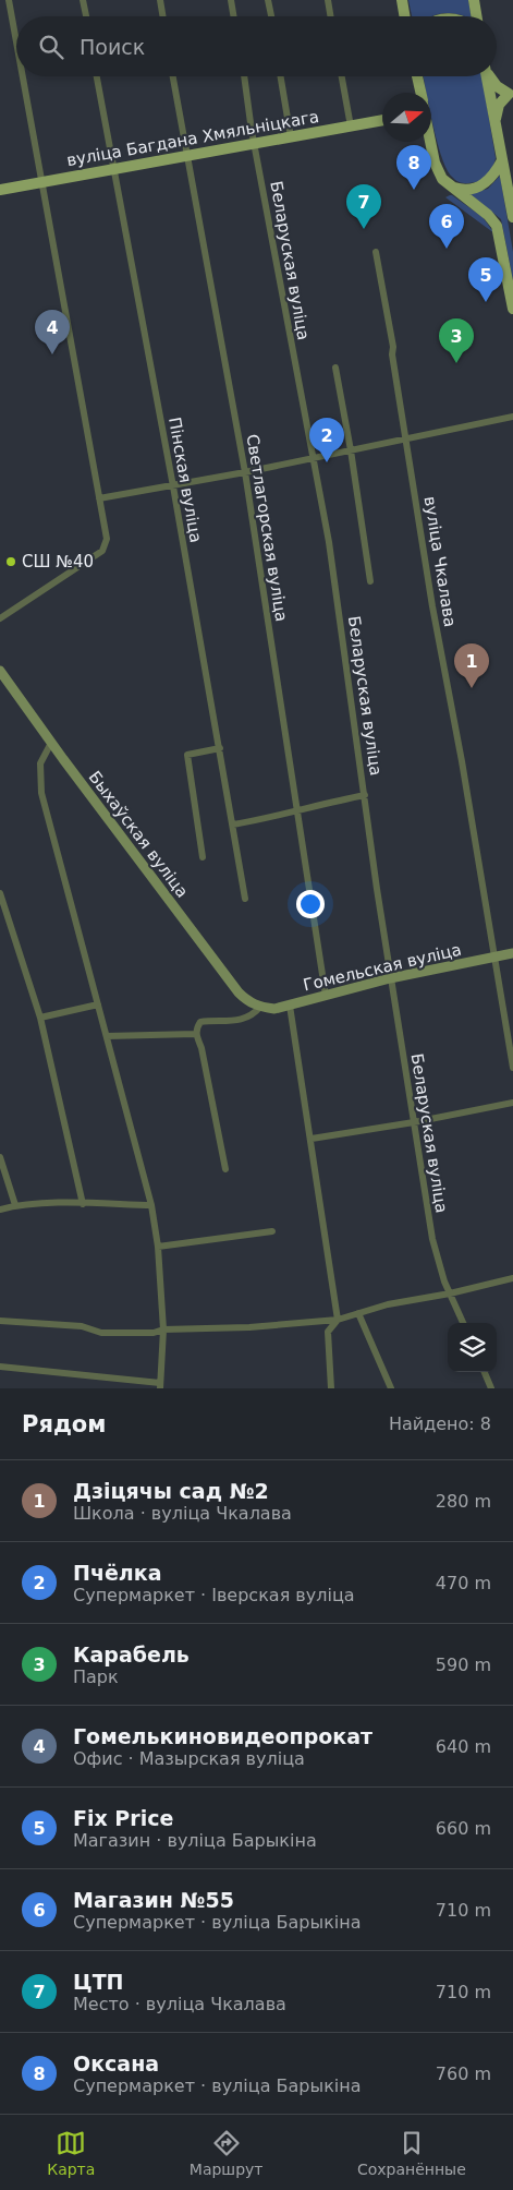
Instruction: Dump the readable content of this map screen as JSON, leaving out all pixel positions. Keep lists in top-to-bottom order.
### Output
{
  "streets": {
    "main road": ["вуліца Багдана Хмяльніцкага", "Быхаўская вуліца", "Гомельская вуліца"],
    "street": [
      "Беларуская вуліца",
      "Пінская вуліца",
      "Светлагорская вуліца",
      "вуліца Чкалава"
    ]
  },
  "crossings": [
    ["вуліца Багдана Хмяльніцкага", "Беларуская вуліца"],
    ["вуліца Багдана Хмяльніцкага", "Пінская вуліца"],
    ["вуліца Багдана Хмяльніцкага", "Светлагорская вуліца"],
    ["Беларуская вуліца", "Гомельская вуліца"],
    ["Светлагорская вуліца", "Гомельская вуліца"],
    ["вуліца Чкалава", "Гомельская вуліца"],
    ["Быхаўская вуліца", "Гомельская вуліца"]
  ],
  "places": ["СШ №40"],
  "north": "right",
  "page": {
    "search": "Поиск",
    "pins": [
      "8",
      "7",
      "6",
      "5",
      "4",
      "3",
      "2",
      "1"
    ],
    "heading": ["Рядом", "Найдено: 8"],
    "list": [
      {
        "mark": "1",
        "name": "Дзіцячы сад №2",
        "note": "Школа · вуліца Чкалава",
        "value": "280 m"
      },
      {
        "mark": "2",
        "name": "Пчёлка",
        "note": "Супермаркет · Іверская вуліца",
        "value": "470 m"
      },
      {
        "mark": "3",
        "name": "Карабель",
        "note": "Парк",
        "value": "590 m"
      },
      {
        "mark": "4",
        "name": "Гомелькиновидеопрокат",
        "note": "Офис · Мазырская вуліца",
        "value": "640 m"
      },
      {
        "mark": "5",
        "name": "Fix Price",
        "note": "Магазин · вуліца Барыкіна",
        "value": "660 m"
      },
      {
        "mark": "6",
        "name": "Магазин №55",
        "note": "Супермаркет · вуліца Барыкіна",
        "value": "710 m"
      },
      {
        "mark": "7",
        "name": "ЦТП",
        "note": "Место · вуліца Чкалава",
        "value": "710 m"
      },
      {
        "mark": "8",
        "name": "Оксана",
        "note": "Супермаркет · вуліца Барыкіна",
        "value": "760 m"
      }
    ],
    "nav": ["Карта", "Маршрут", "Сохранённые"]
  }
}
